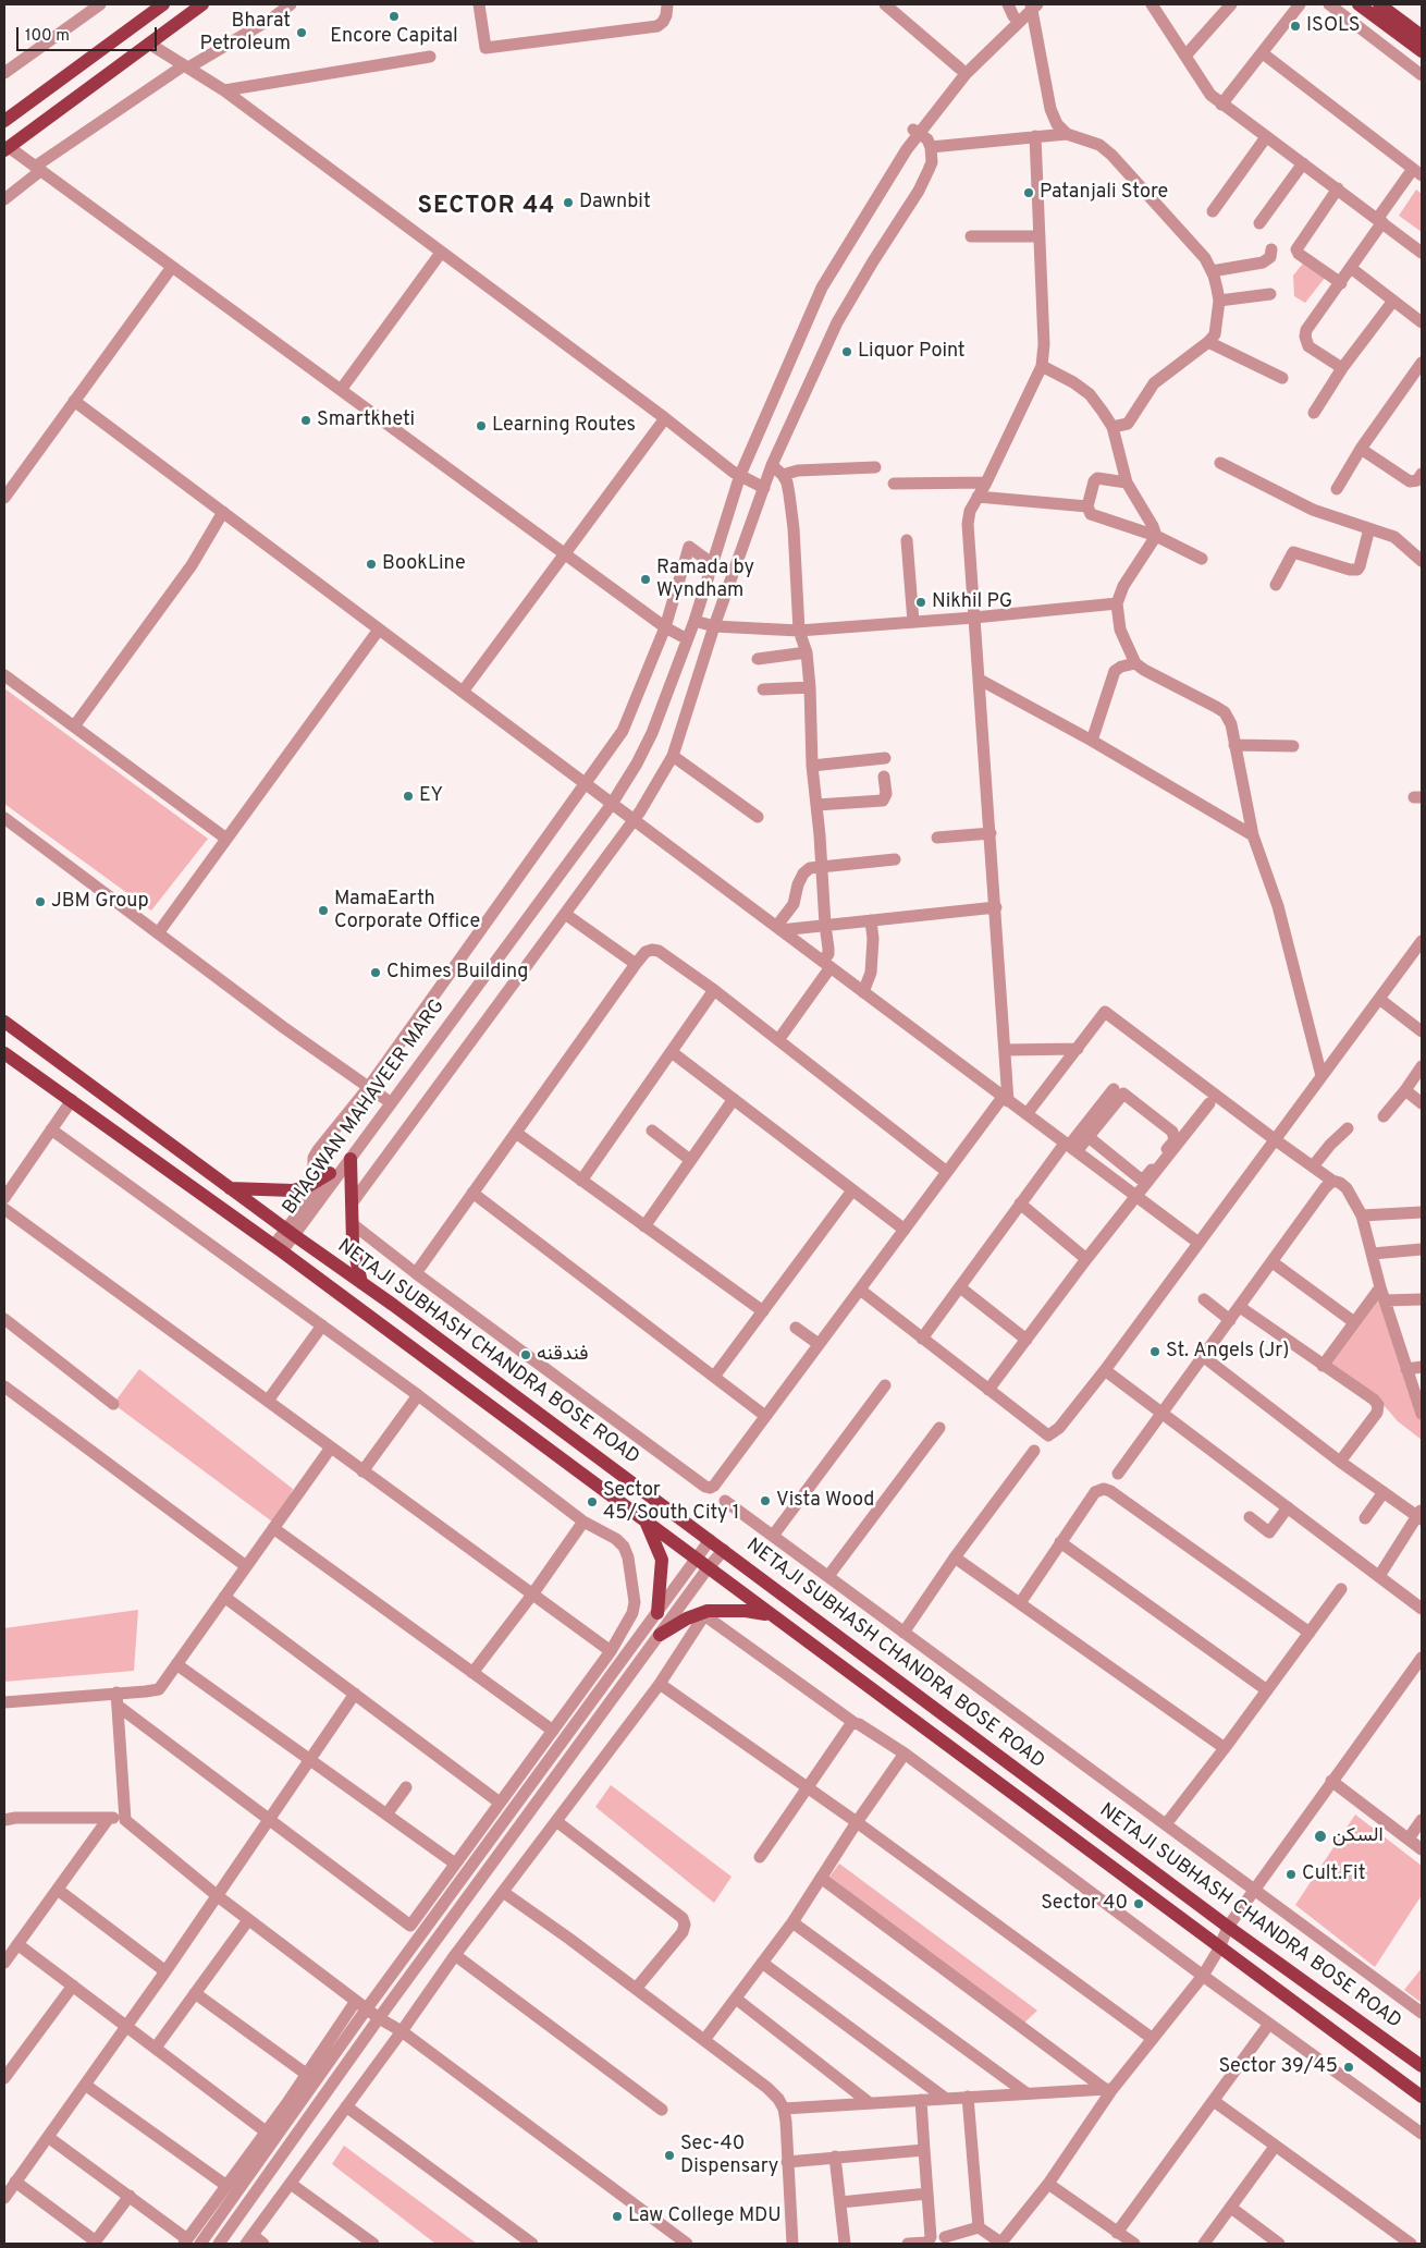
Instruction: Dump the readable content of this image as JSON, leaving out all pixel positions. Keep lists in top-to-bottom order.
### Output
{
  "streets": {
    "main road": ["NETAJI SUBHASH CHANDRA BOSE ROAD"],
    "street": ["BHAGWAN MAHAVEER MARG"]
  },
  "crossings": [
    ["BHAGWAN MAHAVEER MARG", "NETAJI SUBHASH CHANDRA BOSE ROAD"]
  ],
  "districts": ["SECTOR 44"],
  "places": [
    "Encore Capital",
    "ISOLS",
    "Bharat Petroleum",
    "Patanjali Store",
    "Dawnbit",
    "Liquor Point",
    "Smartkheti",
    "Learning Routes",
    "BookLine",
    "Ramada by Wyndham",
    "Nikhil PG",
    "EY",
    "JBM Group",
    "MamaEarth Corporate Office",
    "Chimes Building",
    "St. Angels (Jr)",
    "فندقنه",
    "Vista Wood",
    "Sector 45/South City 1",
    "السكن",
    "Cult.Fit",
    "Sector 40",
    "Sector 39/45",
    "Sec-40 Dispensary",
    "Law College MDU"
  ],
  "scale_bar": "100 m"
}
